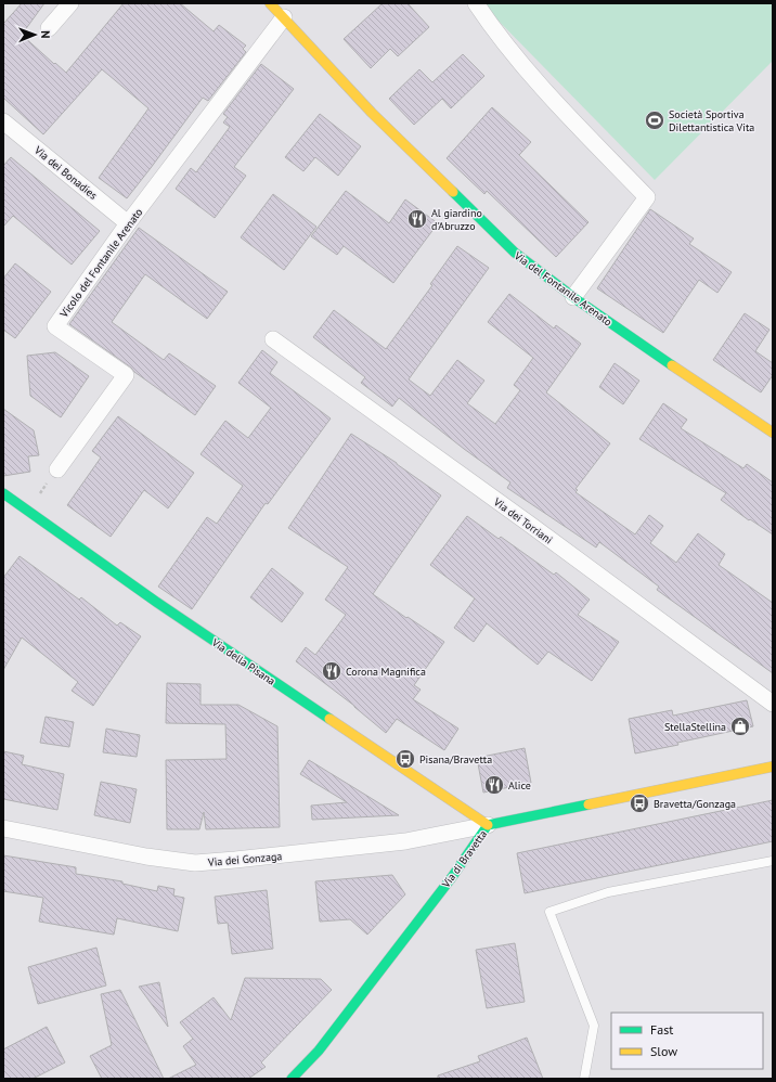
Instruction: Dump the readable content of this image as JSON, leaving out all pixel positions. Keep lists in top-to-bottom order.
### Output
{
  "streets": {
    "main road": ["Via del Fontanile Arenato", "Via della Pisana", "Via di Bravetta"],
    "street": [
      "Via dei Bonadies",
      "Vicolo del Fontanile Arenato",
      "Via dei Torriani",
      "Via dei Gonzaga"
    ]
  },
  "crossings": [
    ["Via dei Bonadies", "Vicolo del Fontanile Arenato"],
    ["Vicolo del Fontanile Arenato", "Via del Fontanile Arenato"],
    ["Via della Pisana", "Via dei Gonzaga"],
    ["Via della Pisana", "Via di Bravetta"],
    ["Via dei Gonzaga", "Via di Bravetta"]
  ],
  "places": {
    "sports": ["Società Sportiva Dilettantistica Vita"],
    "restaurant": ["Al giardino d'Abruzzo", "Corona Magnifica", "Alice"],
    "shop": ["StellaStellina"],
    "bus stop": ["Pisana/Bravetta", "Bravetta/Gonzaga"]
  },
  "legend": ["Fast", "Slow"],
  "north": "right"
}
